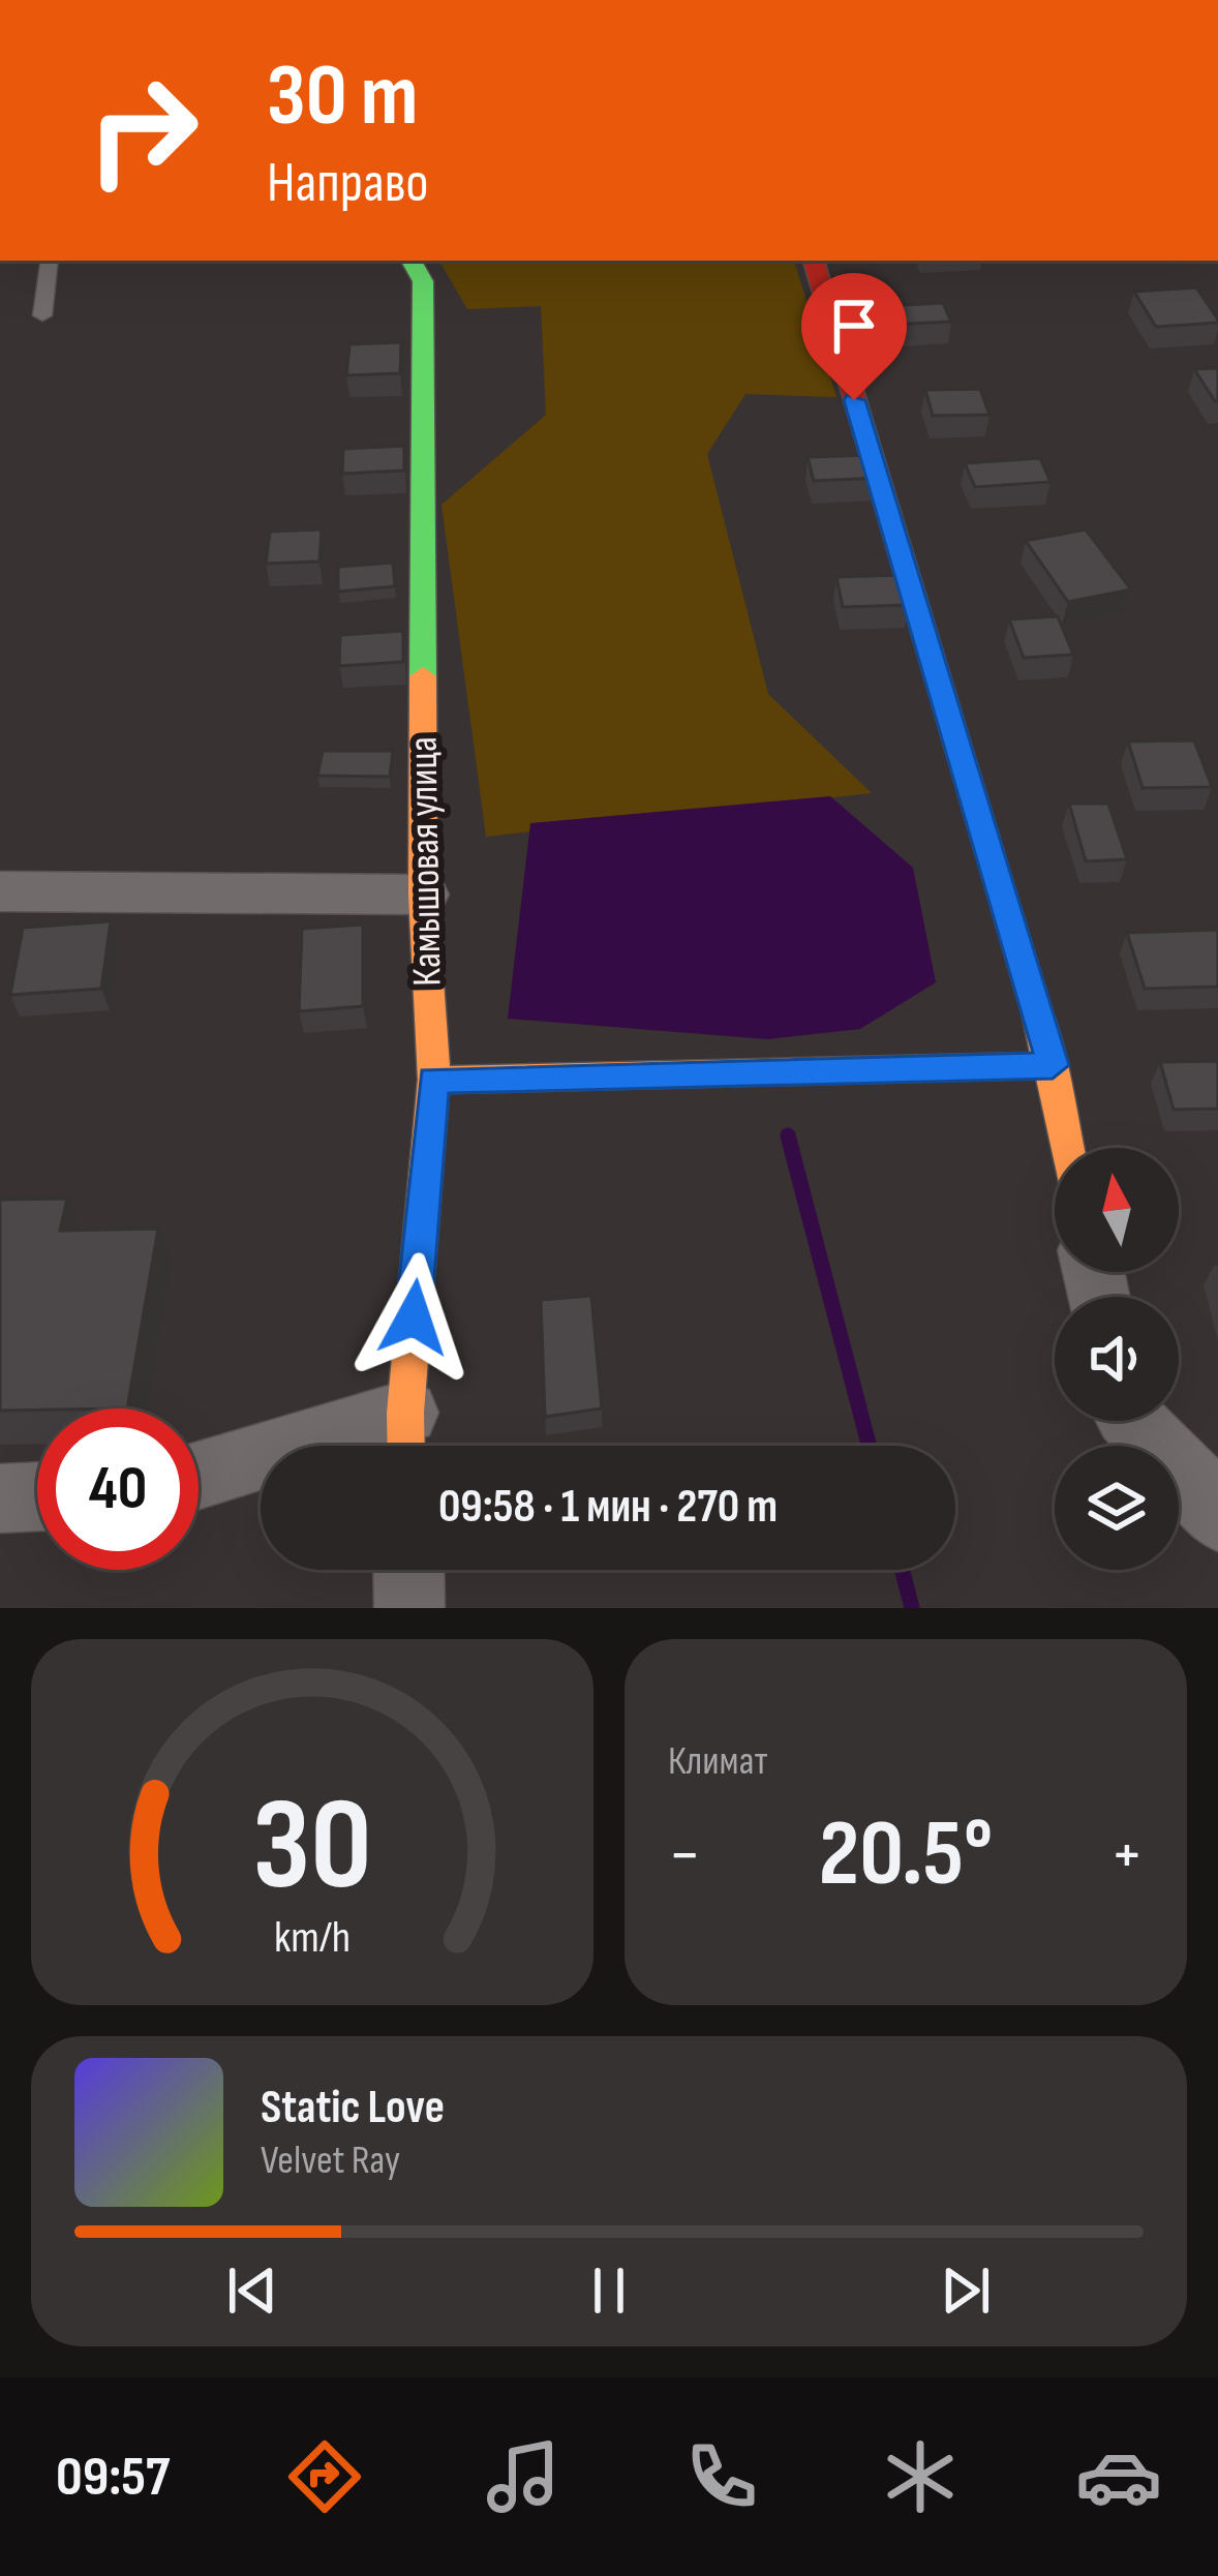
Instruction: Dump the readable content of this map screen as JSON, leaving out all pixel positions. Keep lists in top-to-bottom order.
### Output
{
  "streets": {
    "street": ["Камышовая улица"]
  },
  "north": "top",
  "page": {
    "turn": ["30 m", "Направо"],
    "limit": "40",
    "trip": "09:58 · 1 мин · 270 m",
    "tile": "Климат",
    "heat": ["−", "20.5°", "+"],
    "song": ["Static Love", "Velvet Ray"],
    "tabs": "09:57",
    "gauge": ["30", "km/h"]
  }
}
